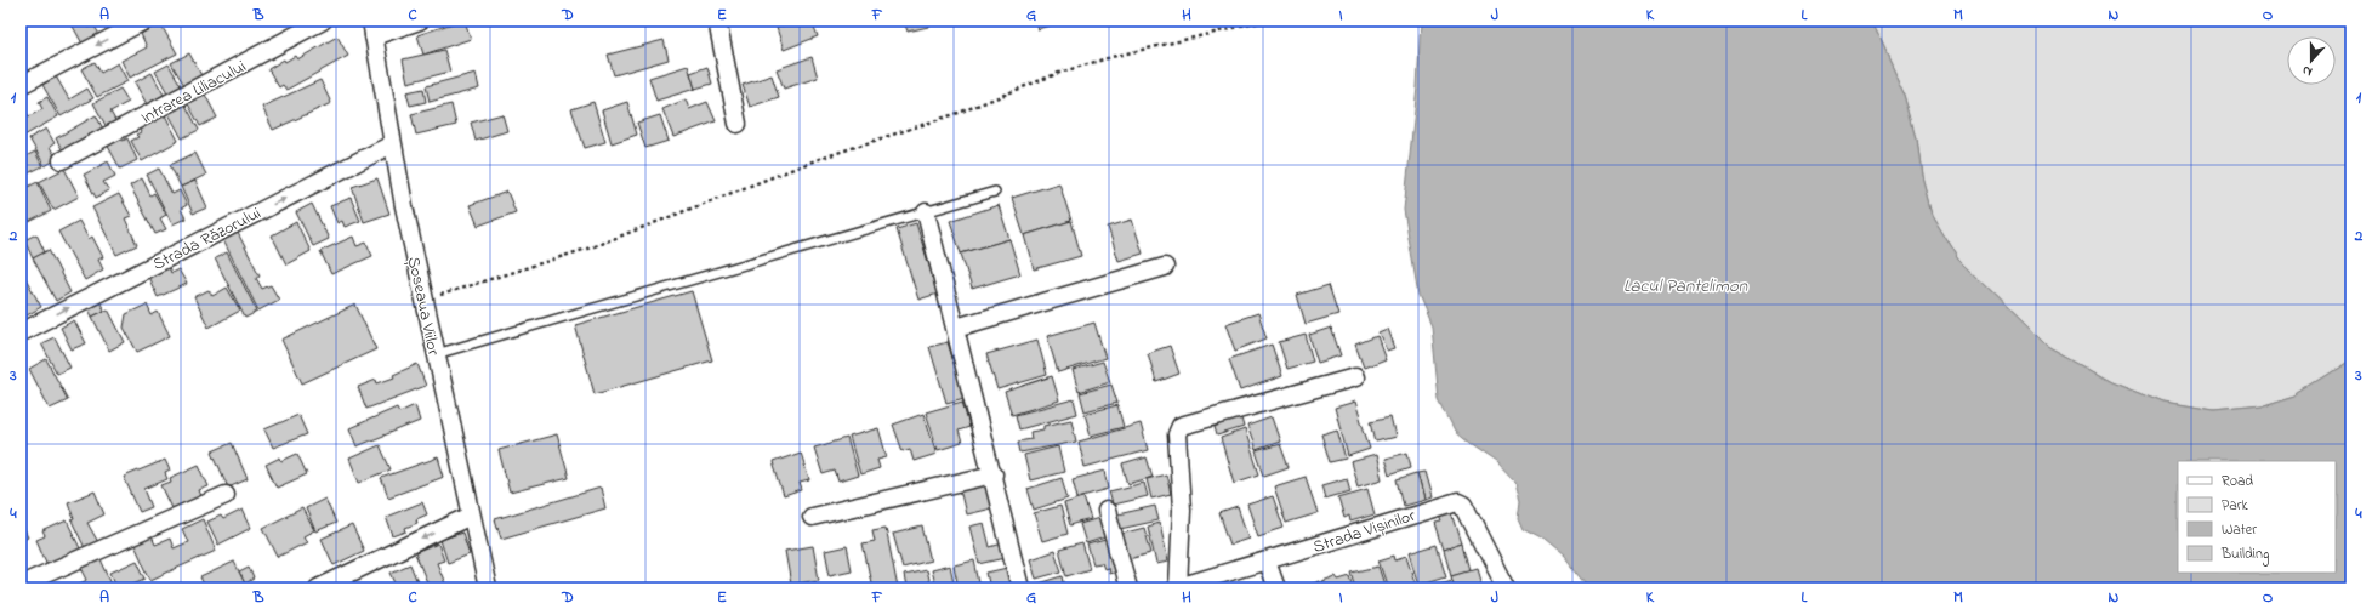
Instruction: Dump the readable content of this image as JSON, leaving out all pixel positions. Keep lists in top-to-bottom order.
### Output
{
  "streets": {
    "street": [
      "Intrarea Liliacului",
      "Strada Răzorului",
      "Șoseaua Viilor",
      "Strada Vișinilor"
    ]
  },
  "crossings": [
    ["Strada Răzorului", "Șoseaua Viilor"]
  ],
  "one_way": ["Strada Răzorului"],
  "water": ["Lacul Pantelimon"],
  "legend": [
    "Road",
    "Park",
    "Water",
    "Building"
  ],
  "north": "bottom",
  "grid": {
    "columns": [
      "A",
      "B",
      "C",
      "D",
      "E",
      "F",
      "G",
      "H",
      "I",
      "J",
      "K",
      "L",
      "M",
      "N",
      "O"
    ],
    "rows": [
      "1",
      "2",
      "3",
      "4"
    ]
  }
}
